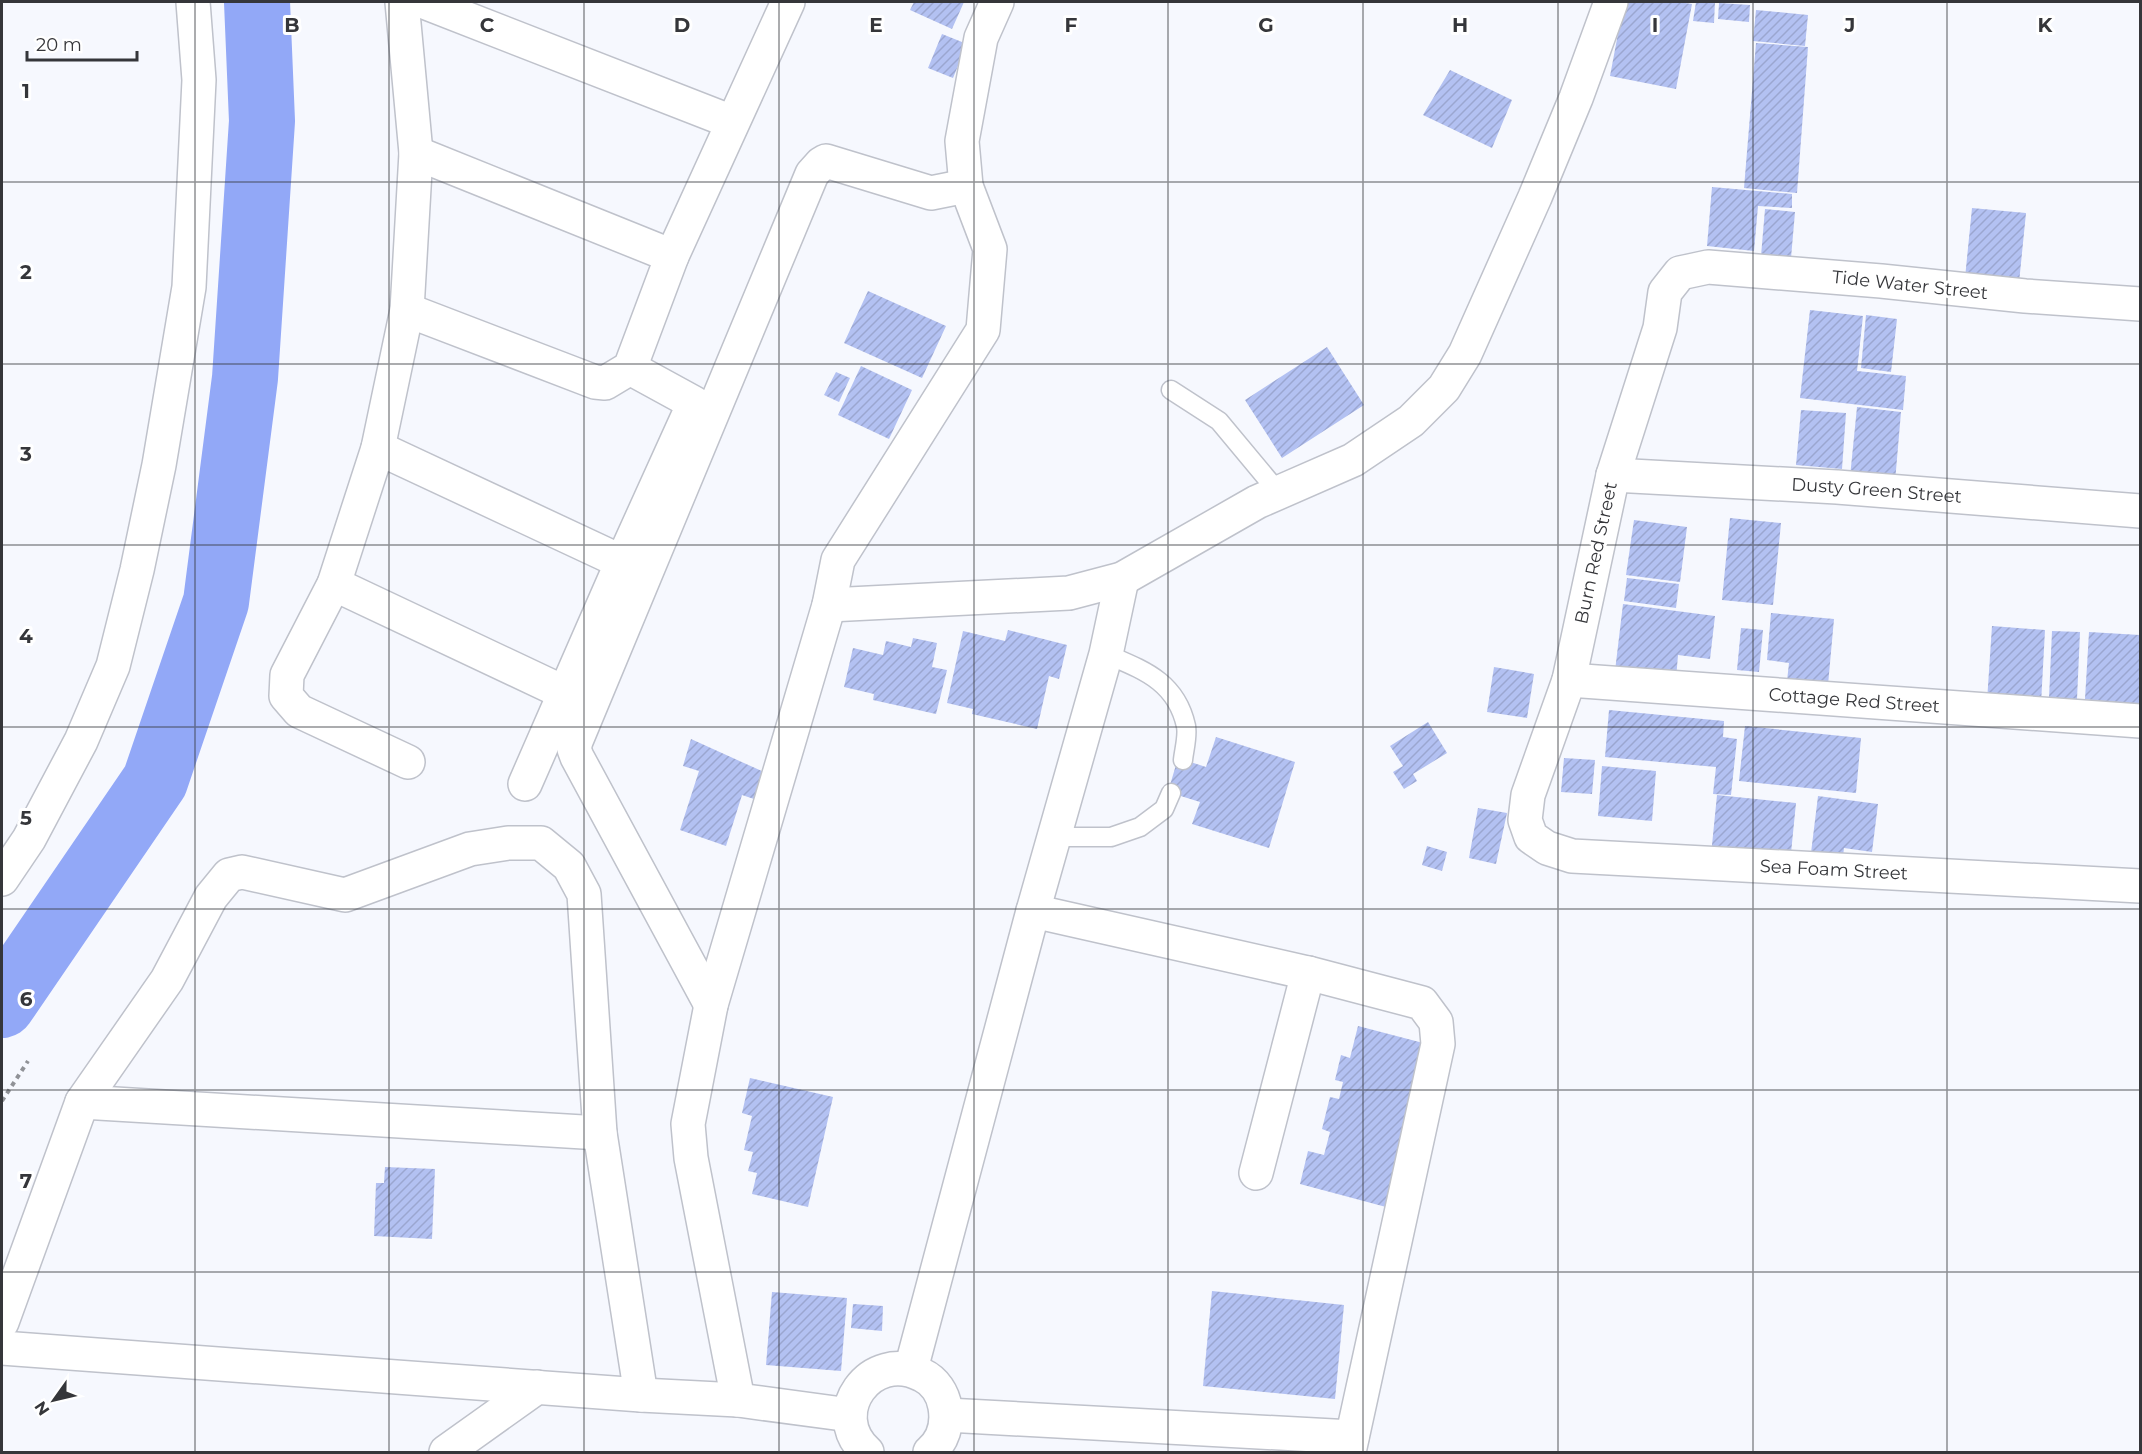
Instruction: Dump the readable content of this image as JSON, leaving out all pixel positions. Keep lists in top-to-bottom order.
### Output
{
  "streets": {
    "street": [
      "Tide Water Street",
      "Dusty Green Street",
      "Burn Red Street",
      "Cottage Red Street",
      "Sea Foam Street"
    ]
  },
  "crossings": [
    ["Tide Water Street", "Burn Red Street"],
    ["Dusty Green Street", "Burn Red Street"],
    ["Burn Red Street", "Cottage Red Street"],
    ["Burn Red Street", "Sea Foam Street"]
  ],
  "scale_bar": "20 m",
  "north": "bottom left",
  "grid": {
    "columns": [
      "B",
      "C",
      "D",
      "E",
      "F",
      "G",
      "H",
      "I",
      "J",
      "K"
    ],
    "rows": [
      "1",
      "2",
      "3",
      "4",
      "5",
      "6",
      "7"
    ]
  }
}
